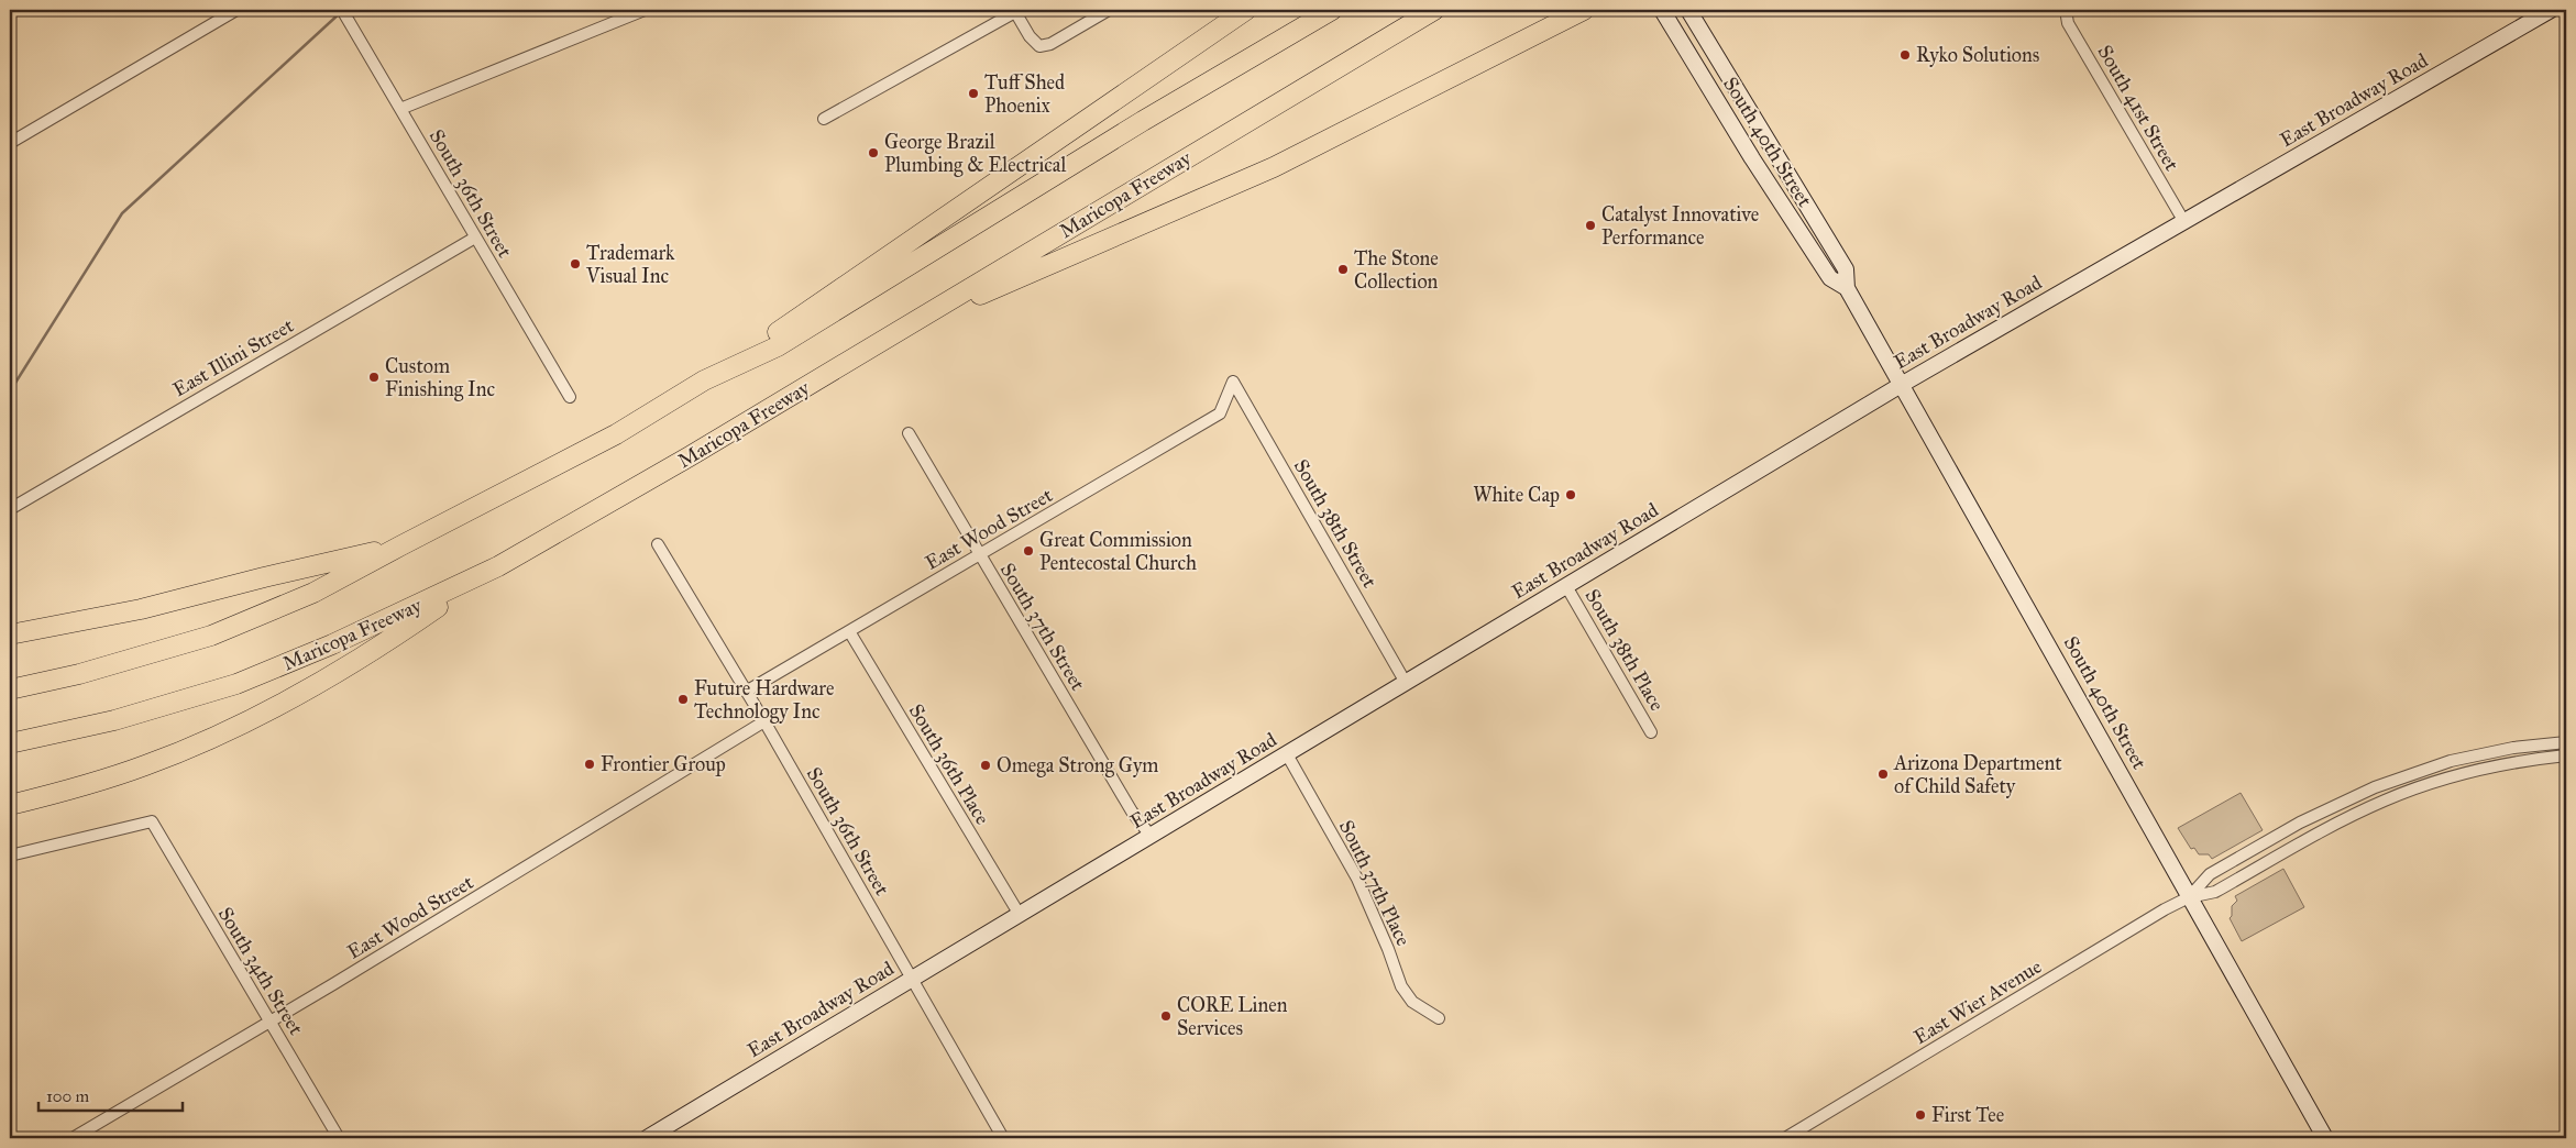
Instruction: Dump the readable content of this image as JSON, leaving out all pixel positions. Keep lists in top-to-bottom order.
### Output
{
  "streets": {
    "highway": ["Maricopa Freeway"],
    "main road": ["East Broadway Road", "South 40th Street"],
    "street": [
      "South 41st Street",
      "South 36th Street",
      "East Illini Street",
      "South 38th Street",
      "East Wood Street",
      "South 37th Street",
      "South 38th Place",
      "South 36th Place",
      "South 37th Place",
      "South 34th Street",
      "East Wier Avenue"
    ]
  },
  "crossings": [
    ["East Broadway Road", "South 41st Street"],
    ["East Broadway Road", "South 40th Street"],
    ["East Broadway Road", "South 36th Street"],
    ["East Broadway Road", "South 38th Street"],
    ["East Broadway Road", "South 37th Street"],
    ["East Broadway Road", "South 38th Place"],
    ["East Broadway Road", "South 36th Place"],
    ["East Broadway Road", "South 37th Place"],
    ["South 40th Street", "East Wier Avenue"],
    ["South 36th Street", "East Illini Street"],
    ["South 36th Street", "East Wood Street"],
    ["South 38th Street", "East Wood Street"],
    ["East Wood Street", "South 37th Street"],
    ["East Wood Street", "South 36th Place"],
    ["East Wood Street", "South 34th Street"]
  ],
  "places": [
    "Ryko Solutions",
    "Tuff Shed Phoenix",
    "George Brazil Plumbing & Electrical",
    "Catalyst Innovative Performance",
    "Trademark Visual Inc",
    "The Stone Collection",
    "Custom Finishing Inc",
    "White Cap",
    "Great Commission Pentecostal Church",
    "Future Hardware Technology Inc",
    "Frontier Group",
    "Omega Strong Gym",
    "Arizona Department of Child Safety",
    "CORE Linen Services",
    "First Tee"
  ],
  "scale_bar": "100 m"
}
